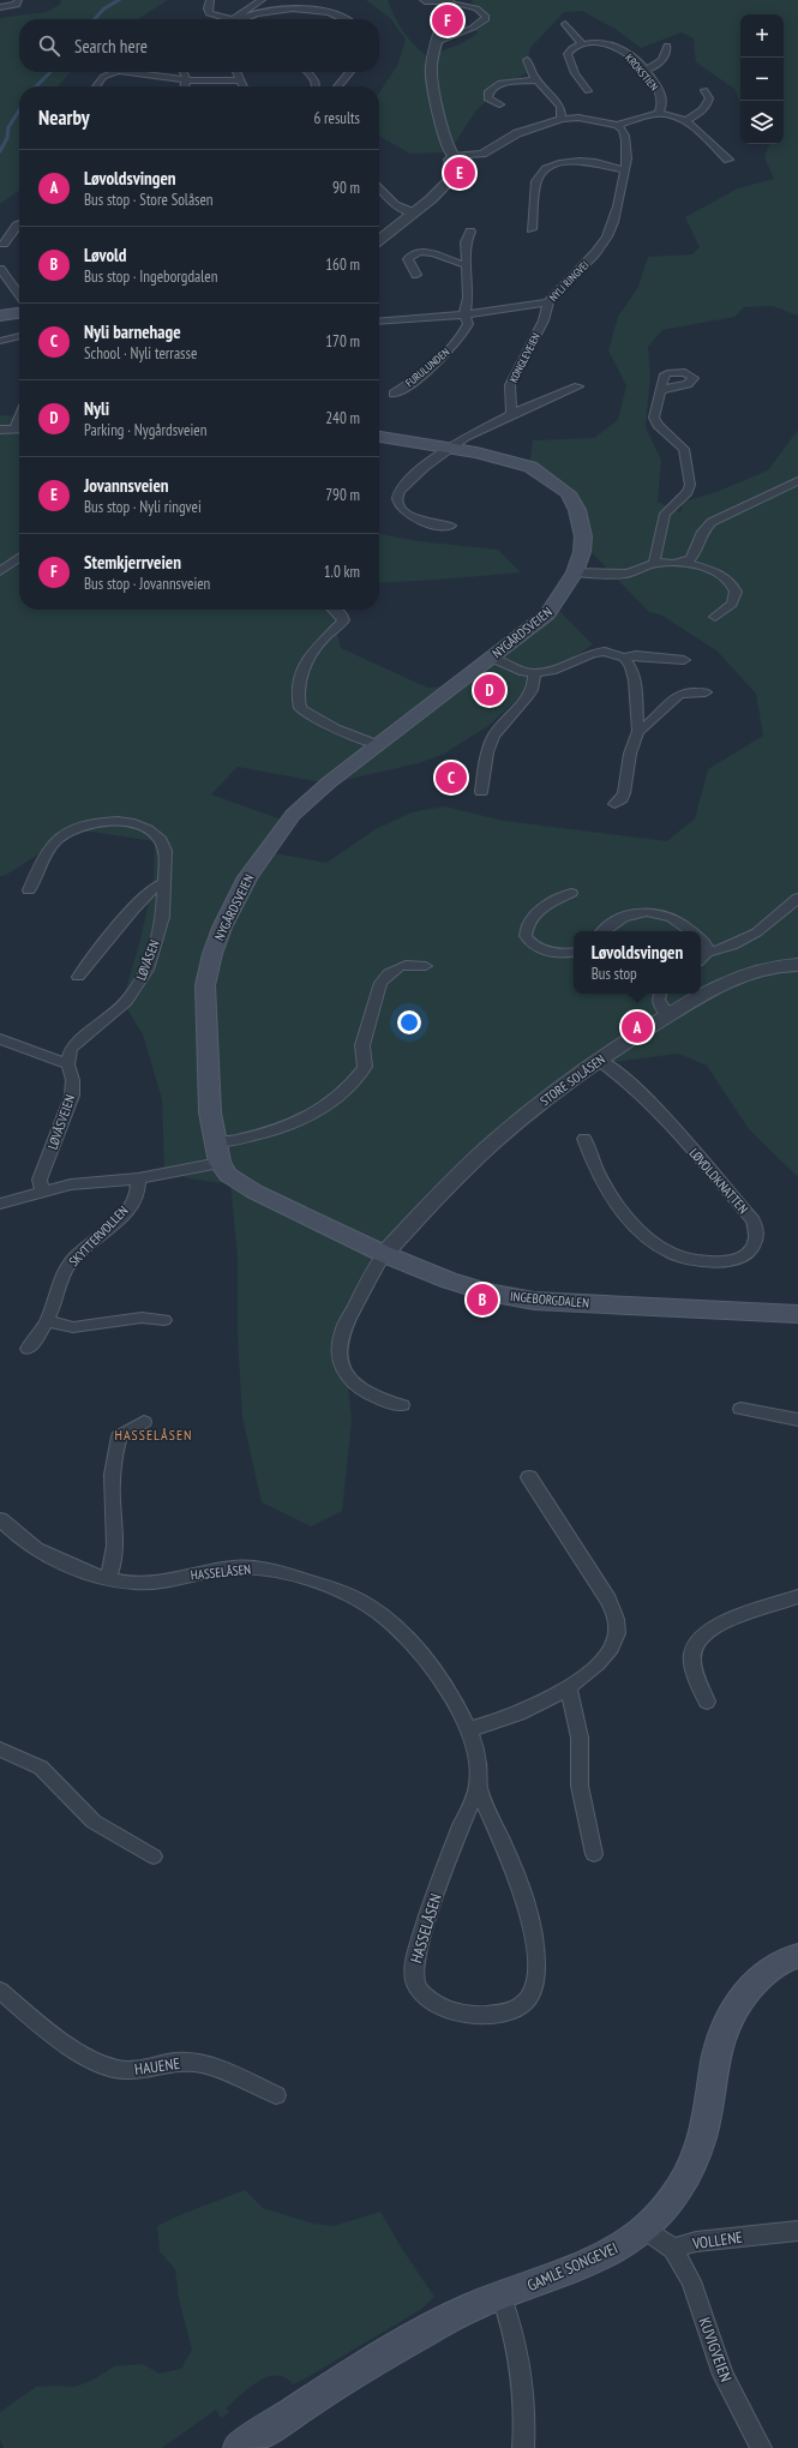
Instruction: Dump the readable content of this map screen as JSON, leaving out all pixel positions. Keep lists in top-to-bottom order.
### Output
{
  "streets": {
    "main road": ["NYGÅRDSVEIEN", "INGEBORGDALEN", "GAMLE SONGEVEI"],
    "street": [
      "KROKSTIEN",
      "NYLI RINGVEI",
      "KONGLEVEIEN",
      "FURULUNDEN",
      "LØVÅSEN",
      "STORE SOLÅSEN",
      "LØVÅSVEIEN",
      "LØVOLDKNATTEN",
      "SKYTTERVOLLEN",
      "HASSELÅSEN",
      "HAUENE",
      "VOLLENE",
      "KUVIGVEIEN"
    ]
  },
  "crossings": [
    ["NYLI RINGVEI", "KONGLEVEIEN"],
    ["NYLI RINGVEI", "FURULUNDEN"],
    ["NYGÅRDSVEIEN", "INGEBORGDALEN"],
    ["LØVÅSEN", "LØVÅSVEIEN"],
    ["STORE SOLÅSEN", "LØVOLDKNATTEN"],
    ["STORE SOLÅSEN", "INGEBORGDALEN"],
    ["VOLLENE", "GAMLE SONGEVEI"],
    ["VOLLENE", "KUVIGVEIEN"]
  ],
  "districts": ["HASSELÅSEN"],
  "page": {
    "pins": [
      "F",
      "E",
      "D",
      "C",
      "A",
      "B"
    ],
    "map_buttons": ["+", "−"],
    "search": "Search here",
    "heading": ["Nearby", "6 results"],
    "list": [
      {
        "mark": "A",
        "name": "Løvoldsvingen",
        "note": "Bus stop · Store Solåsen",
        "value": "90 m"
      },
      {
        "mark": "B",
        "name": "Løvold",
        "note": "Bus stop · Ingeborgdalen",
        "value": "160 m"
      },
      {
        "mark": "C",
        "name": "Nyli barnehage",
        "note": "School · Nyli terrasse",
        "value": "170 m"
      },
      {
        "mark": "D",
        "name": "Nyli",
        "note": "Parking · Nygårdsveien",
        "value": "240 m"
      },
      {
        "mark": "E",
        "name": "Jovannsveien",
        "note": "Bus stop · Nyli ringvei",
        "value": "790 m"
      },
      {
        "mark": "F",
        "name": "Stemkjerrveien",
        "note": "Bus stop · Jovannsveien",
        "value": "1.0 km"
      }
    ],
    "popup": ["Løvoldsvingen", "Bus stop"]
  }
}
